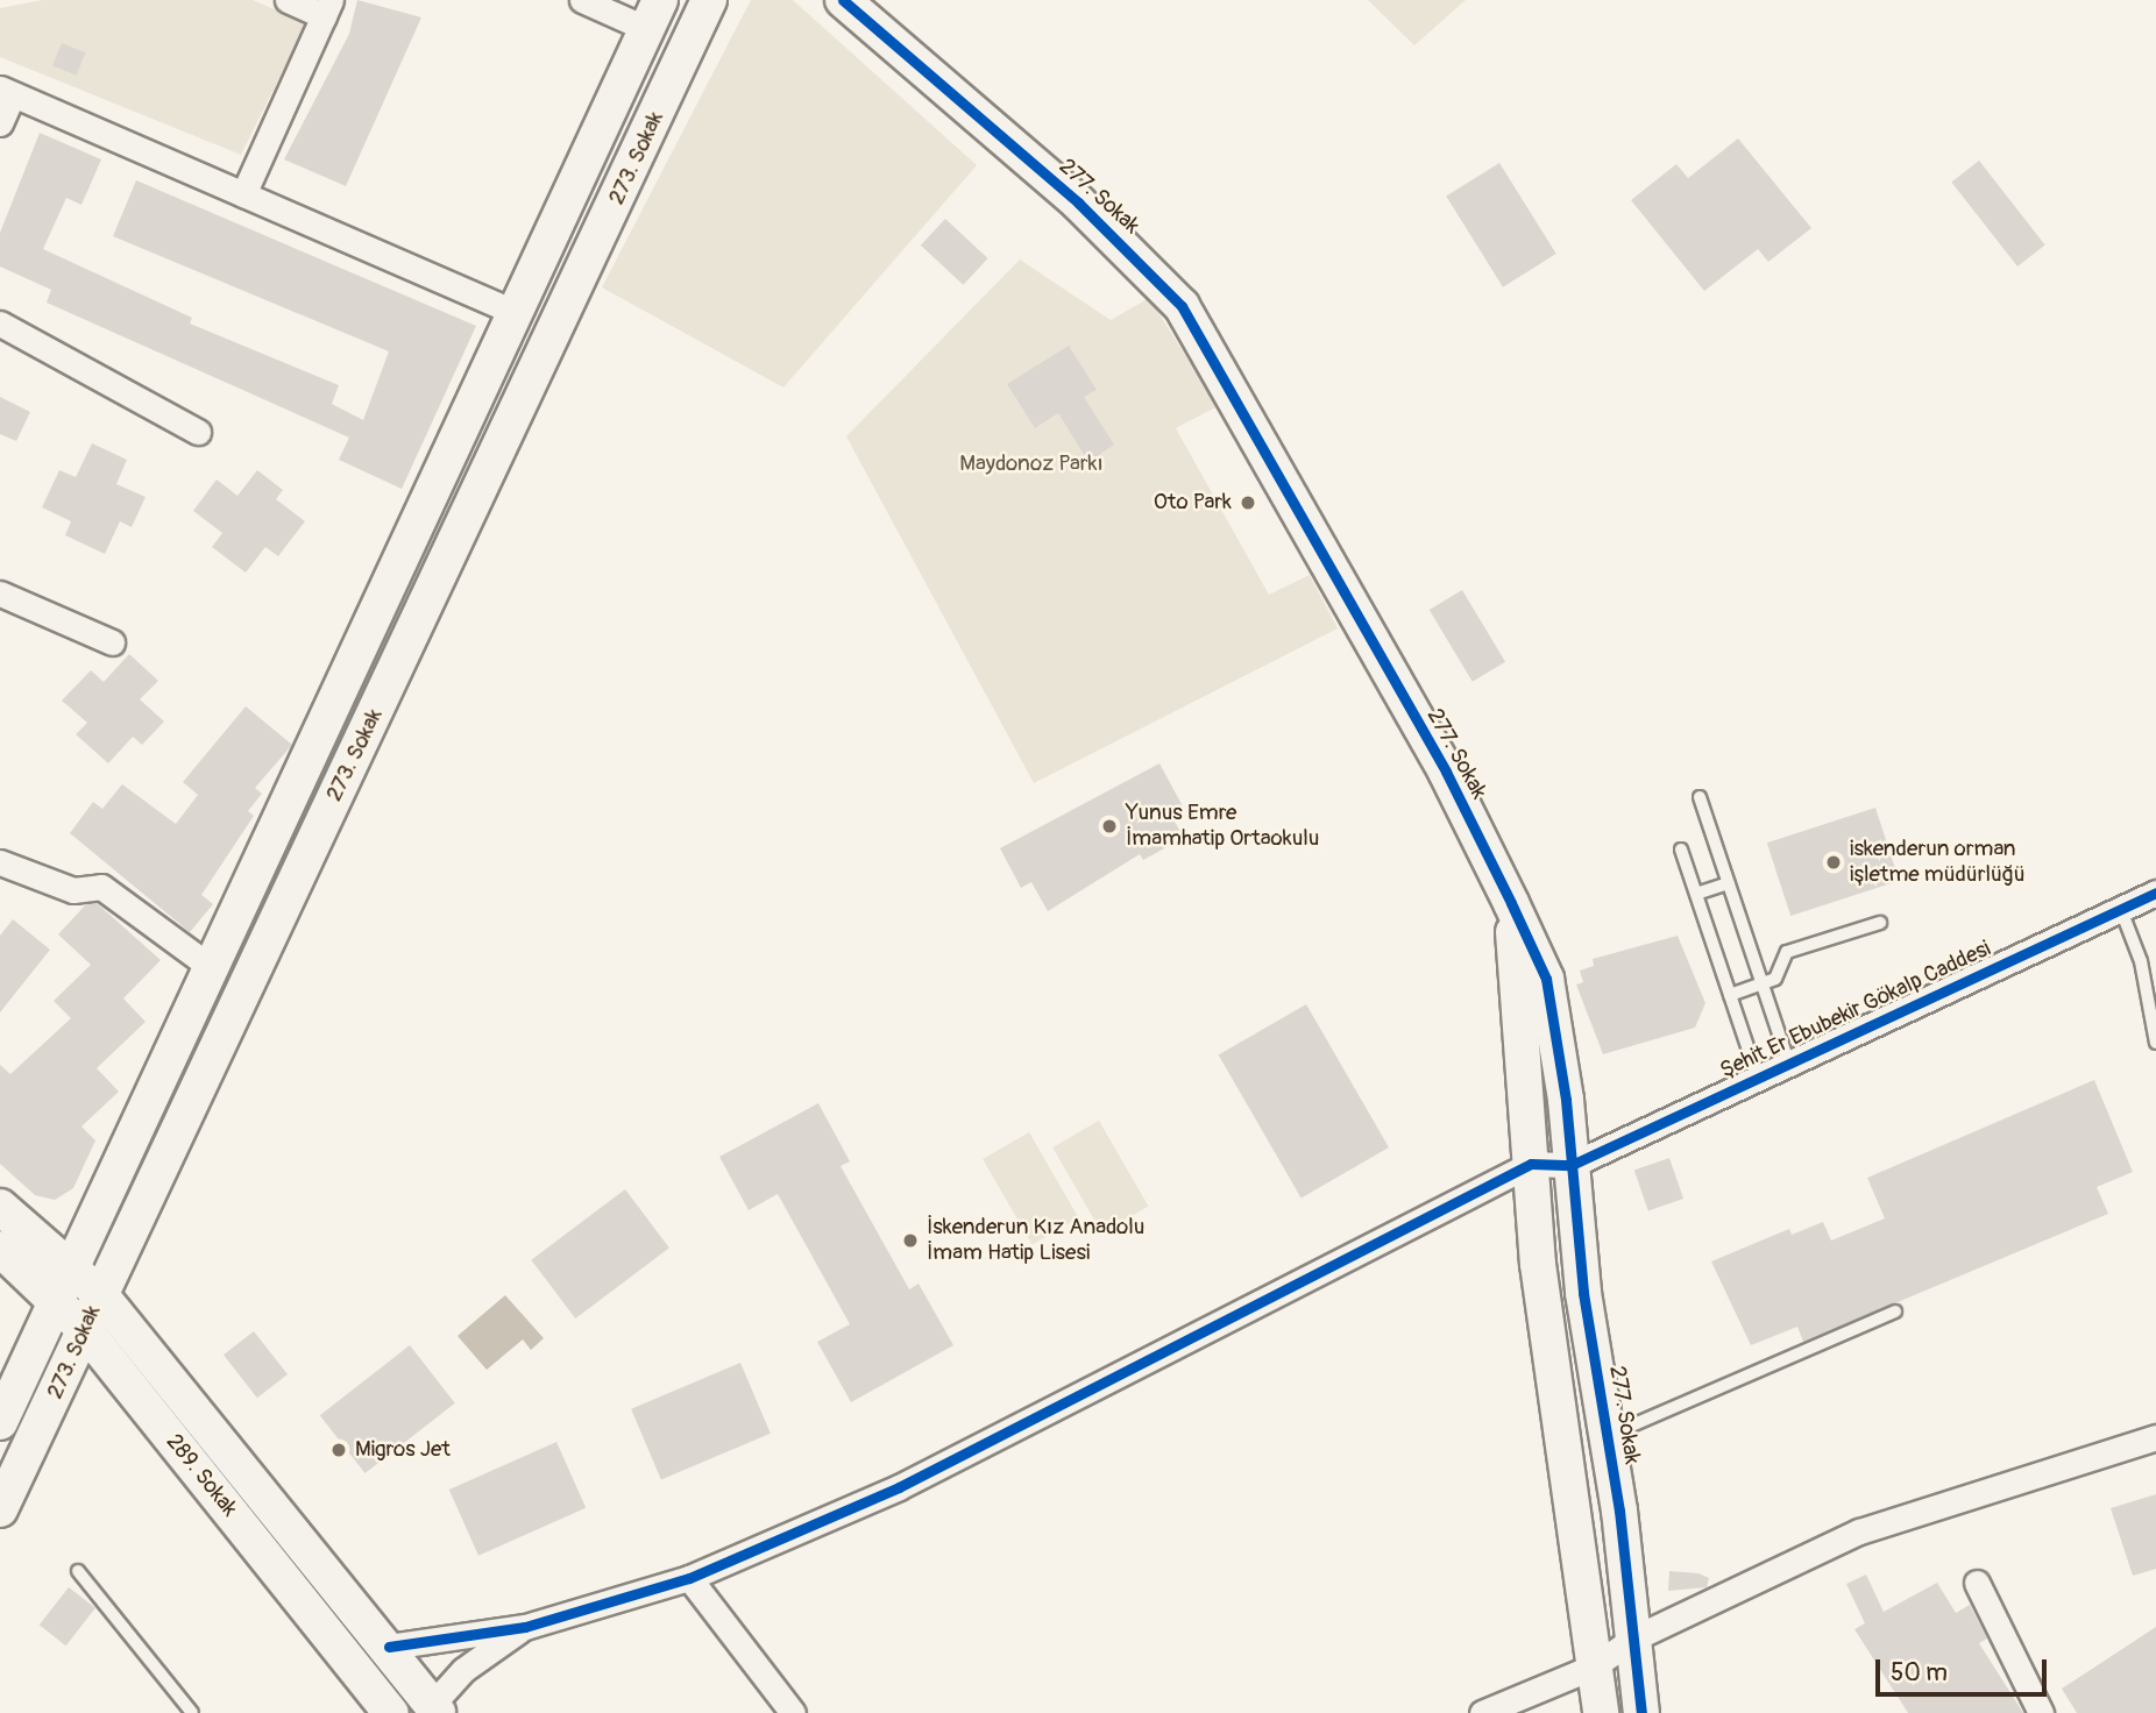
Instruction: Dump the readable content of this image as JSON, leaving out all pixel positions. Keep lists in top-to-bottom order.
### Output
{
  "streets": {
    "street": [
      "273. Sokak",
      "277. Sokak",
      "Şehit Er Ebubekir Gökalp Caddesi",
      "289. Sokak"
    ]
  },
  "crossings": [
    ["273. Sokak", "289. Sokak"],
    ["277. Sokak", "Şehit Er Ebubekir Gökalp Caddesi"]
  ],
  "parks": ["Maydonoz Parkı"],
  "places": [
    "Oto Park",
    "Yunus Emre İmamhatip Ortaokulu",
    "iskenderun orman işletme müdürlüğü",
    "İskenderun Kız Anadolu İmam Hatip Lisesi",
    "Migros Jet"
  ],
  "scale_bar": "50 m"
}
